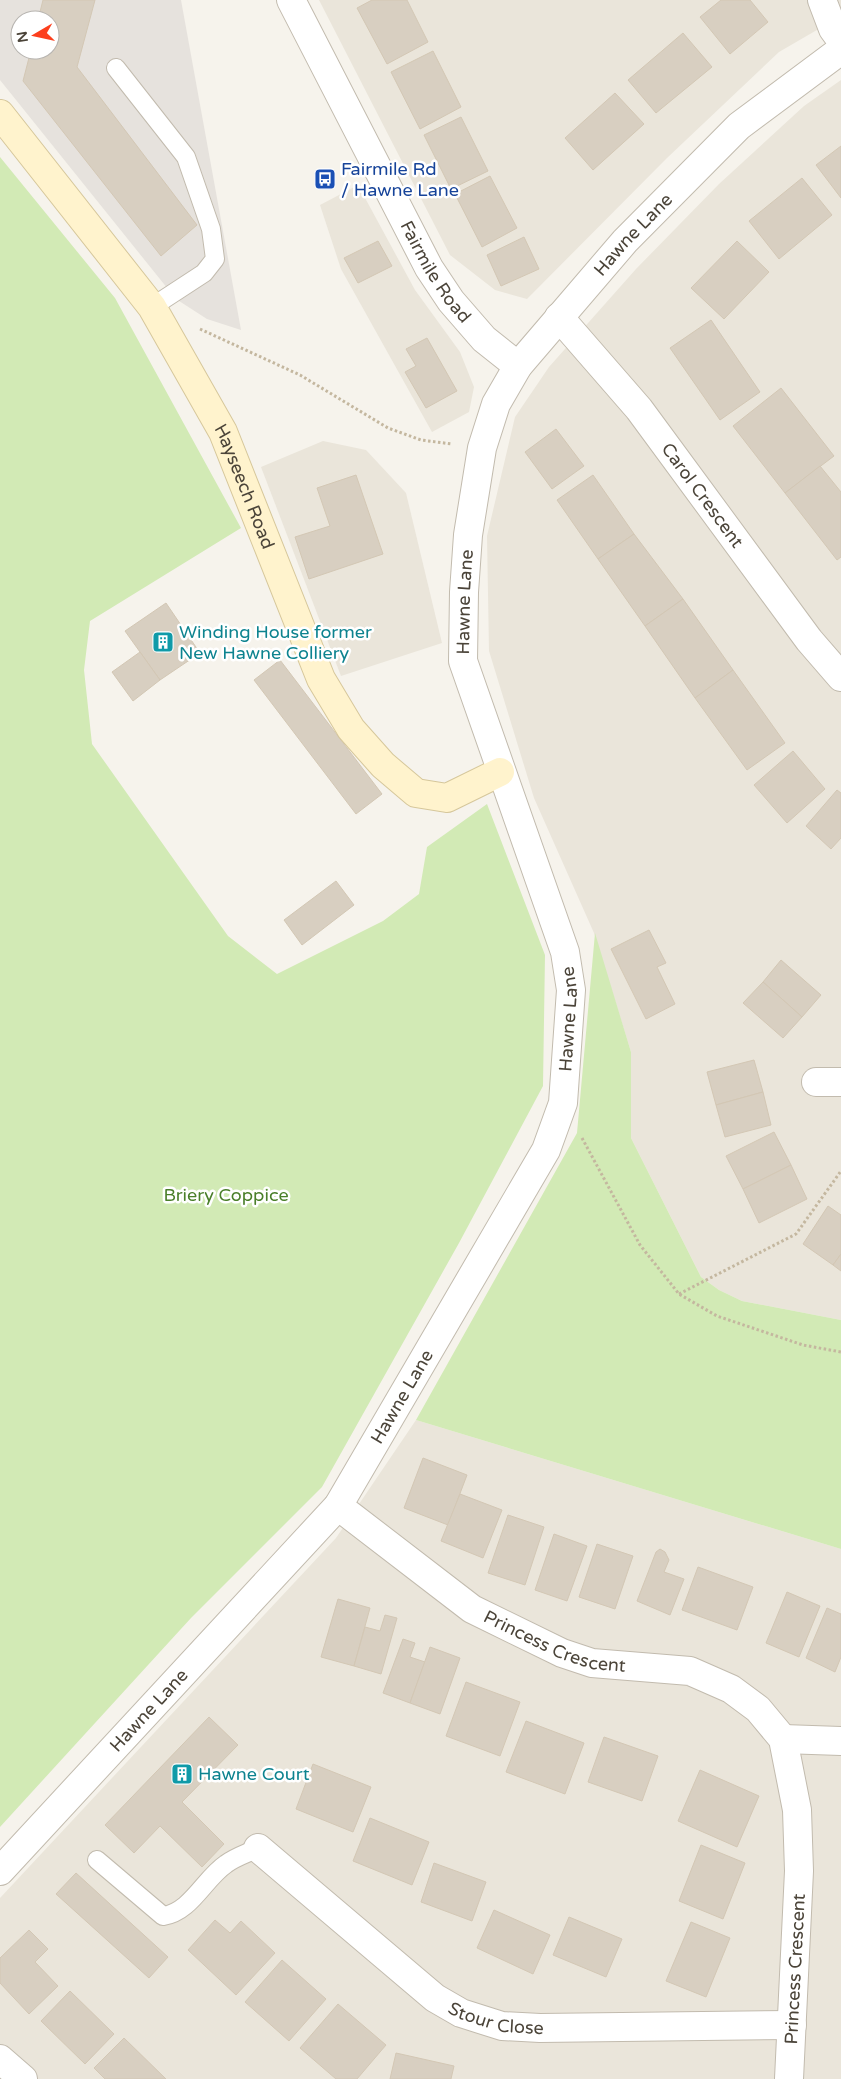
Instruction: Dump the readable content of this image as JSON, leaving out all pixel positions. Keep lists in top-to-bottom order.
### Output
{
  "streets": {
    "street": [
      "Hawne Lane",
      "Fairmile Road",
      "Hayseech Road",
      "Carol Crescent",
      "Princess Crescent",
      "Stour Close"
    ]
  },
  "crossings": [
    ["Hawne Lane", "Fairmile Road"],
    ["Hawne Lane", "Hayseech Road"],
    ["Hawne Lane", "Carol Crescent"],
    ["Hawne Lane", "Princess Crescent"],
    ["Princess Crescent", "Stour Close"]
  ],
  "parks": ["Briery Coppice"],
  "places": {
    "bus stop": ["Fairmile Rd / Hawne Lane"],
    "building": ["Winding House former New Hawne Colliery", "Hawne Court"]
  },
  "north": "left"
}
